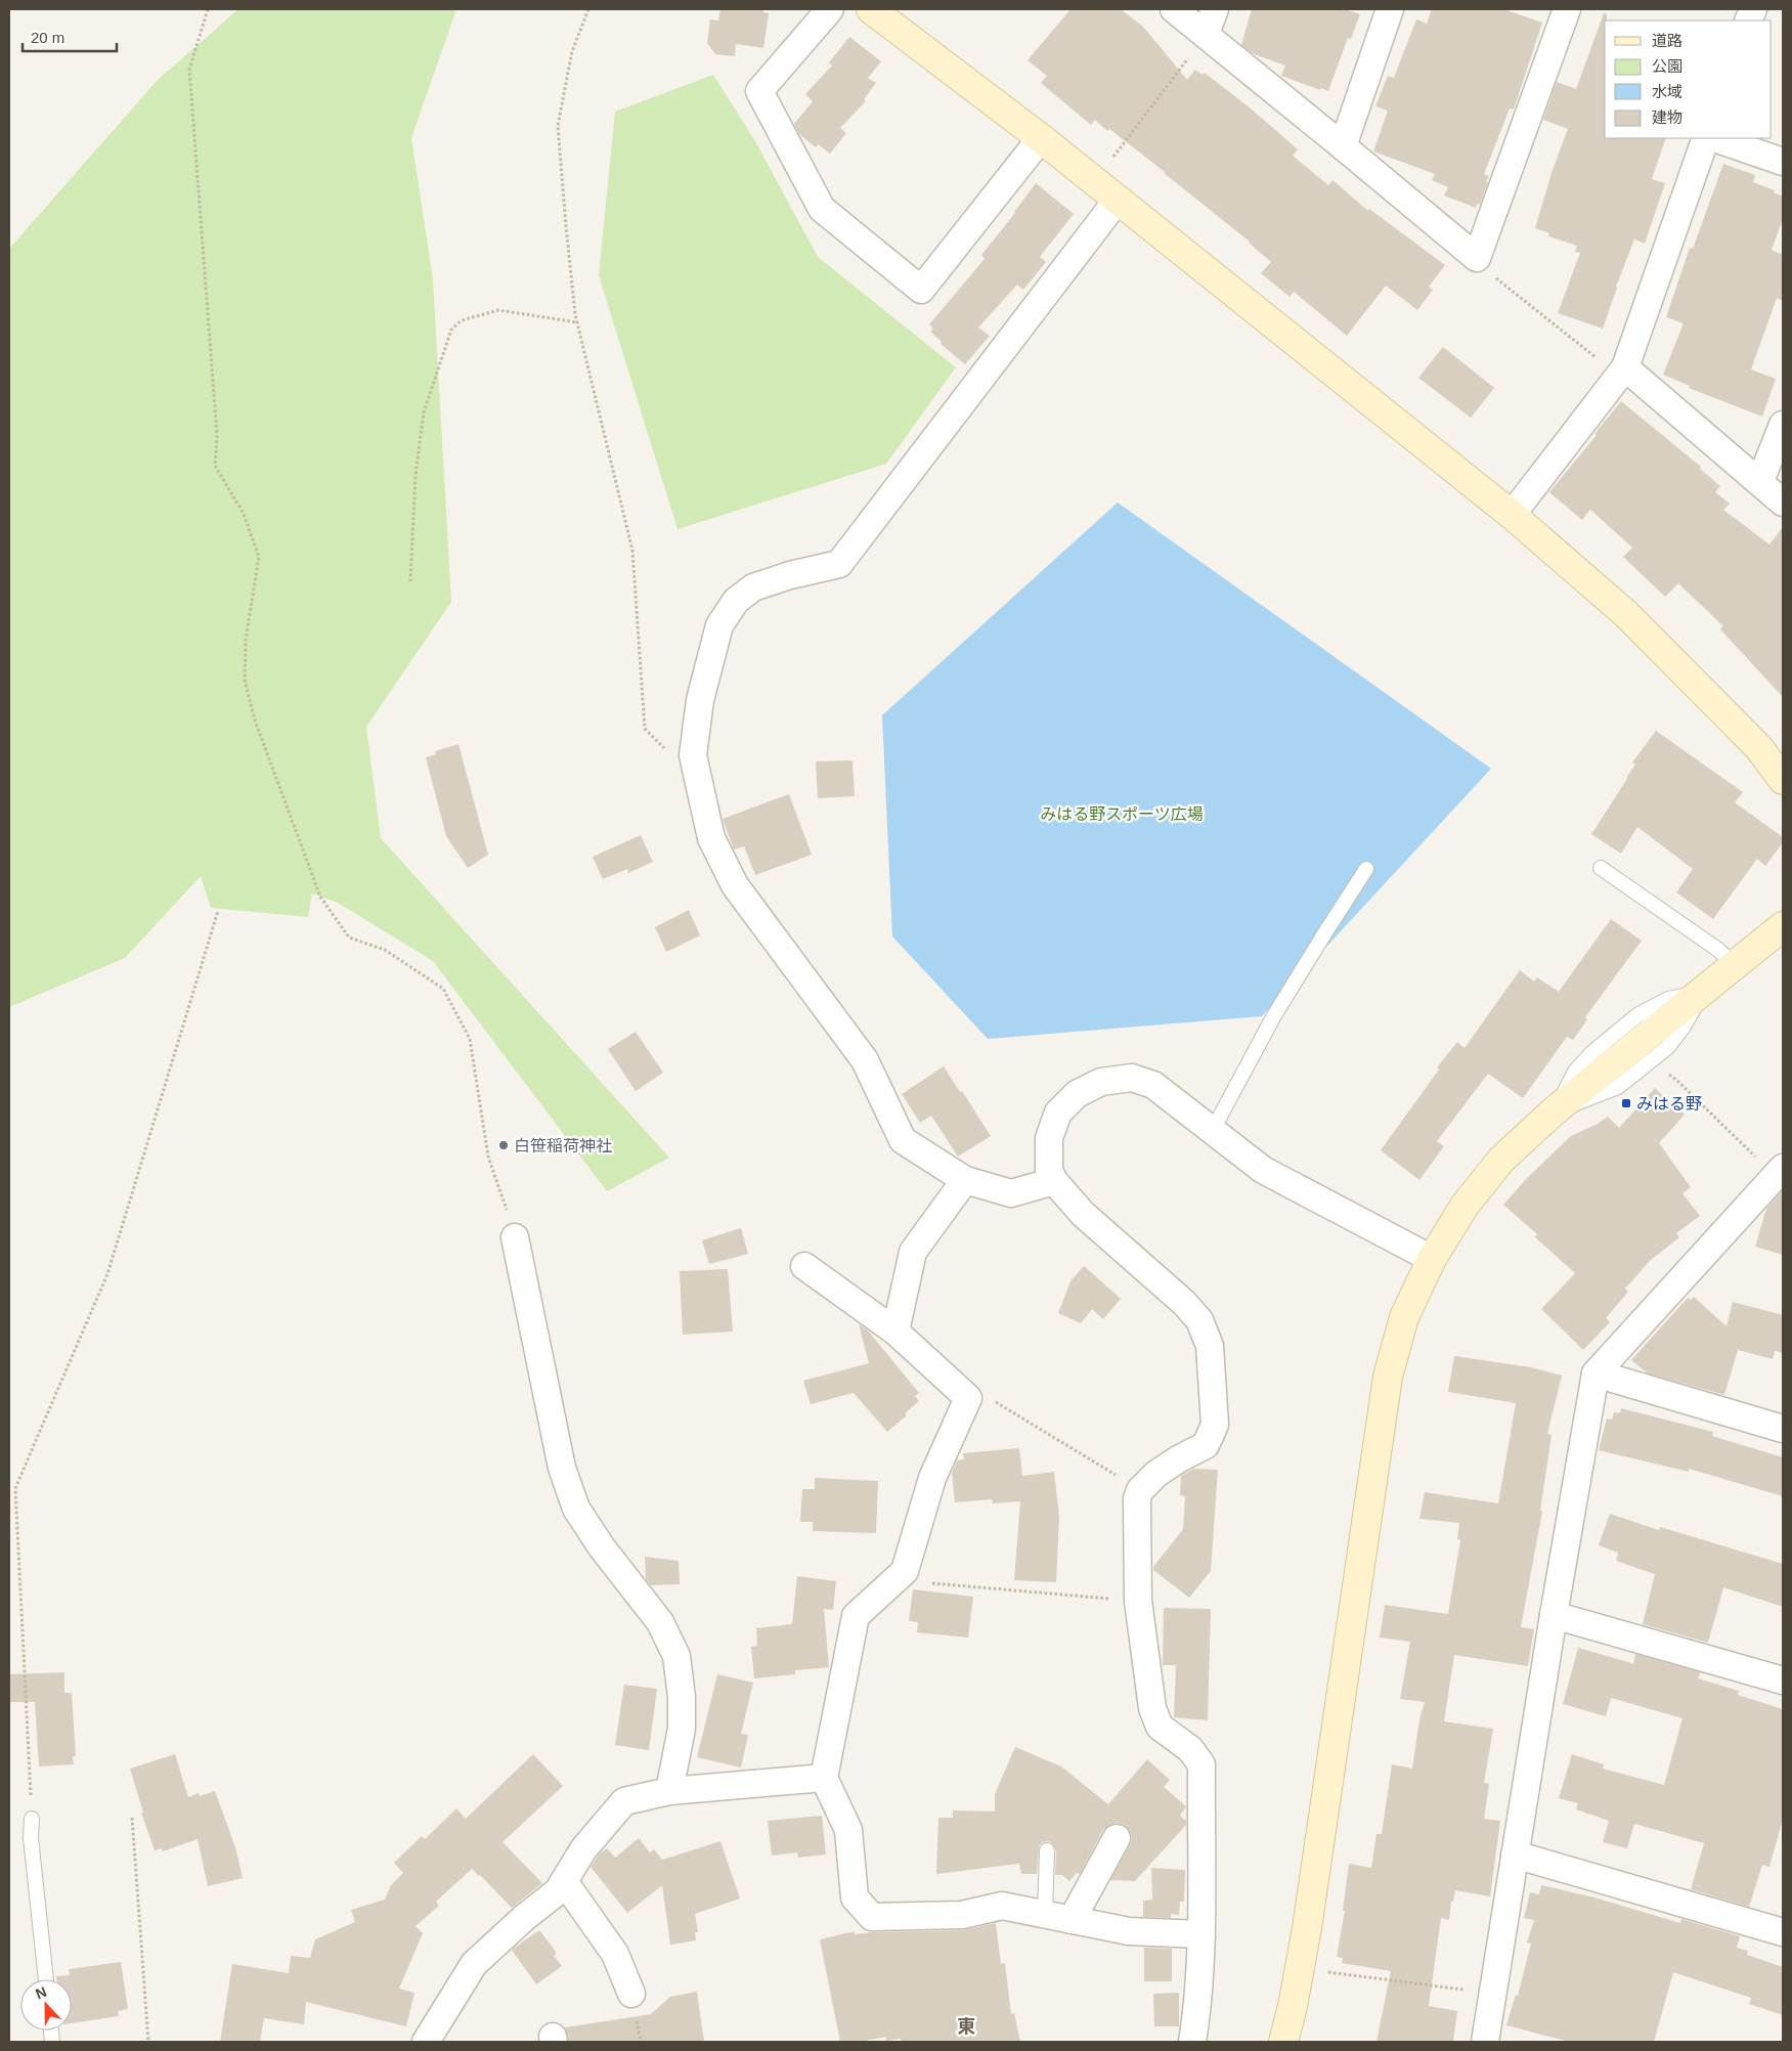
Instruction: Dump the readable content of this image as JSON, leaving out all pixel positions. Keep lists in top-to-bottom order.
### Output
{
  "districts": ["東"],
  "parks": ["みはる野スポーツ広場"],
  "places": {
    "transit": ["みはる野"],
    "other": ["白笹稲荷神社"]
  },
  "legend": [
    "道路",
    "公園",
    "水域",
    "建物"
  ],
  "scale_bar": "20 m",
  "north": "top"
}
